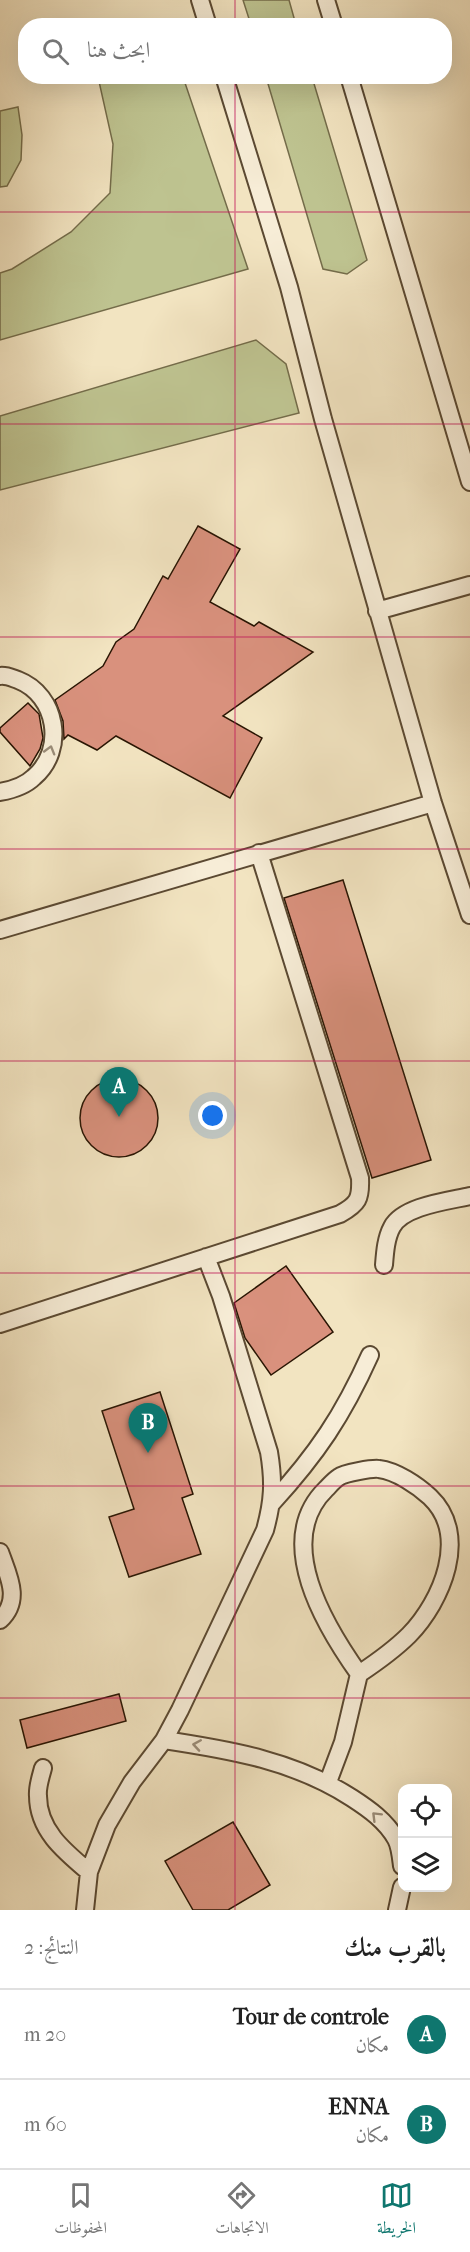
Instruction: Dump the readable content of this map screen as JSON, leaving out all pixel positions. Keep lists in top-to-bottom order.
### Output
{
  "page": {
    "search": "ابحث هنا",
    "pins": ["A", "B"],
    "heading": ["بالقرب منك", "النتائج: 2"],
    "list": [
      {
        "mark": "A",
        "name": "Tour de controle",
        "note": "مكان",
        "value": "20 m"
      },
      {
        "mark": "B",
        "name": "ENNA",
        "note": "مكان",
        "value": "60 m"
      }
    ],
    "nav": ["الخريطة", "الاتجاهات", "المحفوظات"]
  }
}
